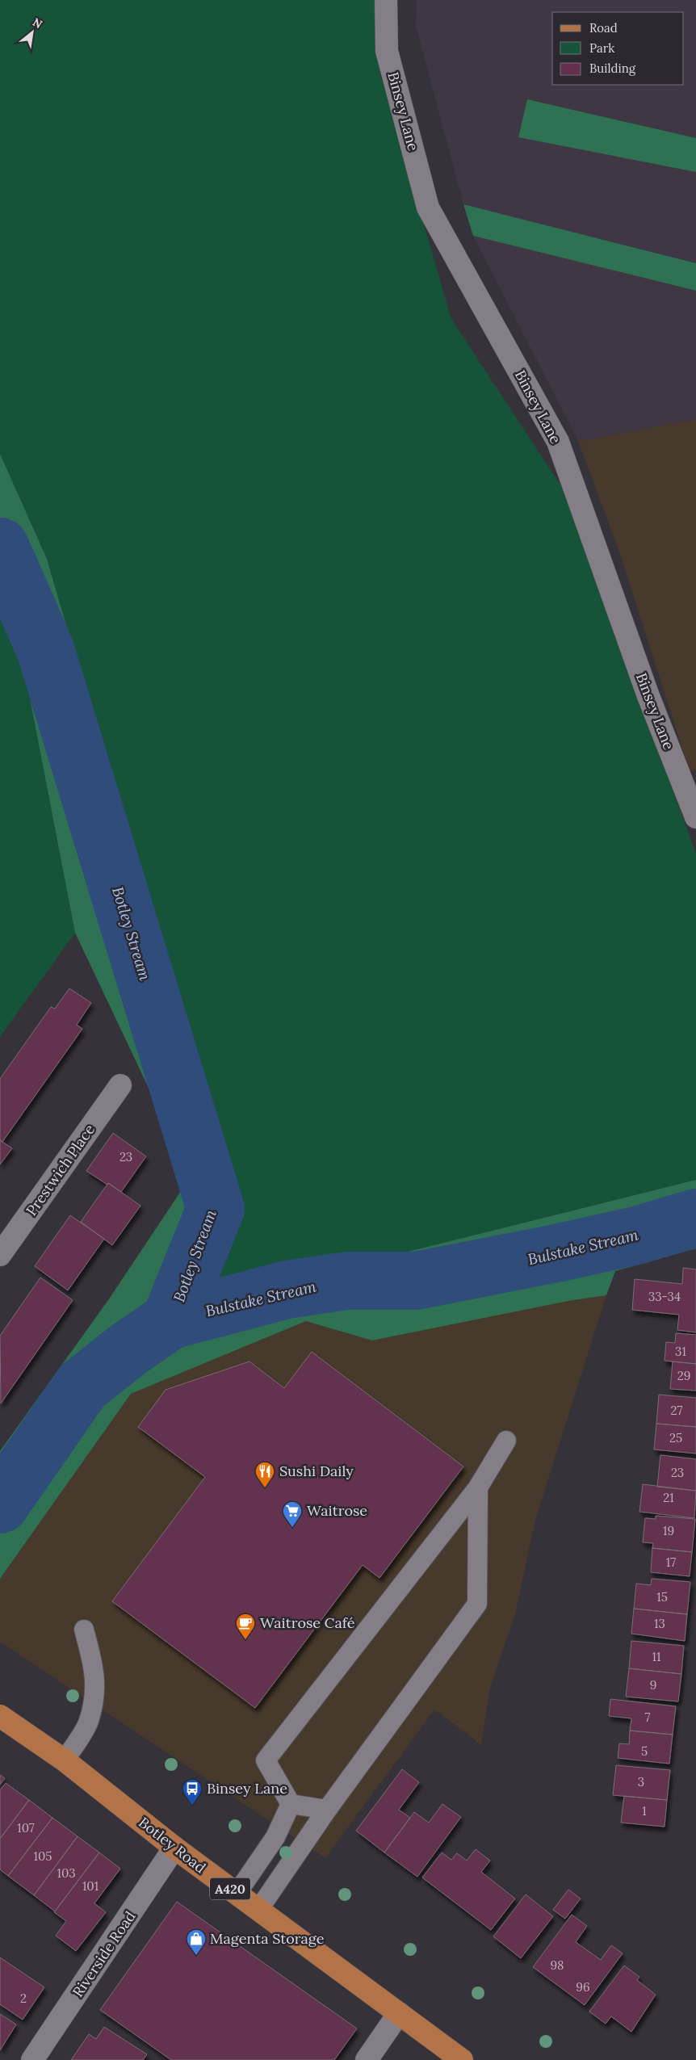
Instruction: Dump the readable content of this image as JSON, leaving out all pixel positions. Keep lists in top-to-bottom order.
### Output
{
  "streets": {
    "main road": ["Botley Road", "A420"],
    "street": ["Binsey Lane", "Prestwich Place", "Riverside Road"]
  },
  "crossings": [
    ["Botley Road", "Riverside Road"]
  ],
  "water": ["Botley Stream", "Bulstake Stream"],
  "places": {
    "restaurant": ["Sushi Daily"],
    "supermarket": ["Waitrose"],
    "cafe": ["Waitrose Café"],
    "bus stop": ["Binsey Lane"],
    "shop": ["Magenta Storage"]
  },
  "house_numbers": [
    "23",
    "33-34",
    "31",
    "29",
    "27",
    "25",
    "23",
    "21",
    "19",
    "17",
    "15",
    "13",
    "11",
    "9",
    "7",
    "5",
    "3",
    "1",
    "107",
    "105",
    "103",
    "101",
    "98",
    "96",
    "2"
  ],
  "legend": ["Road", "Park", "Building"],
  "north": "top right"
}
